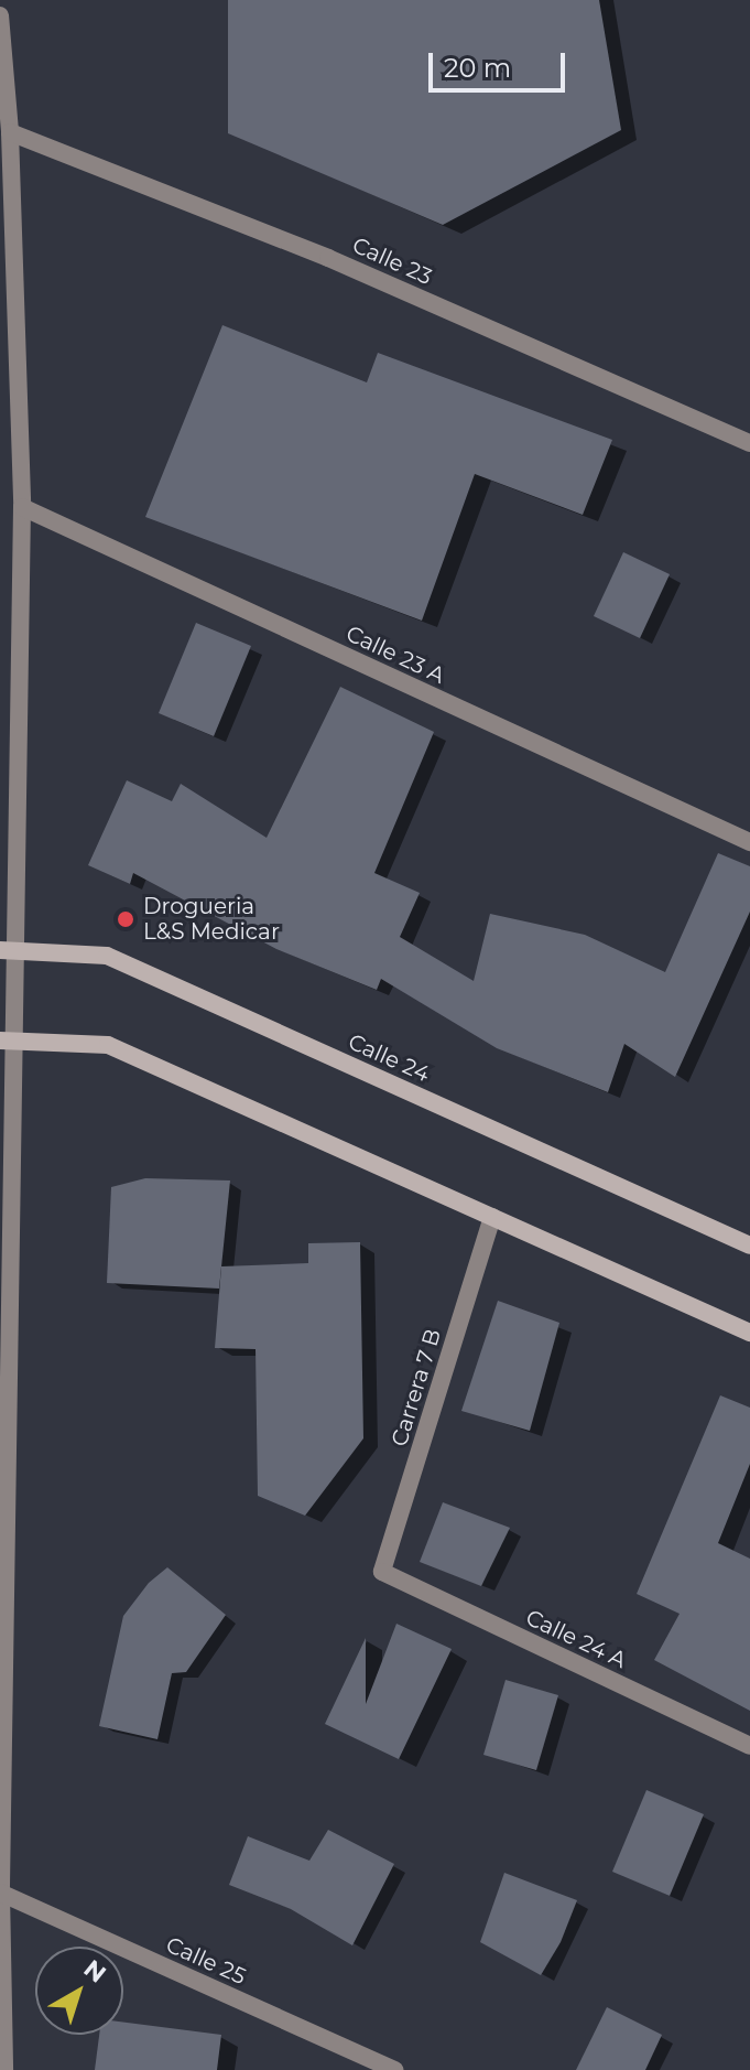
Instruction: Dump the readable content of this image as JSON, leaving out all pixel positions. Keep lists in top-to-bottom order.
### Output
{
  "streets": {
    "street": [
      "Calle 23",
      "Calle 23 A",
      "Calle 24",
      "Carrera 7 B",
      "Calle 24 A",
      "Calle 25"
    ]
  },
  "crossings": [
    ["Carrera 7 B", "Calle 24 A"]
  ],
  "places": ["Drogueria L&S Medicar"],
  "scale_bar": "20 m",
  "north": "top right"
}
